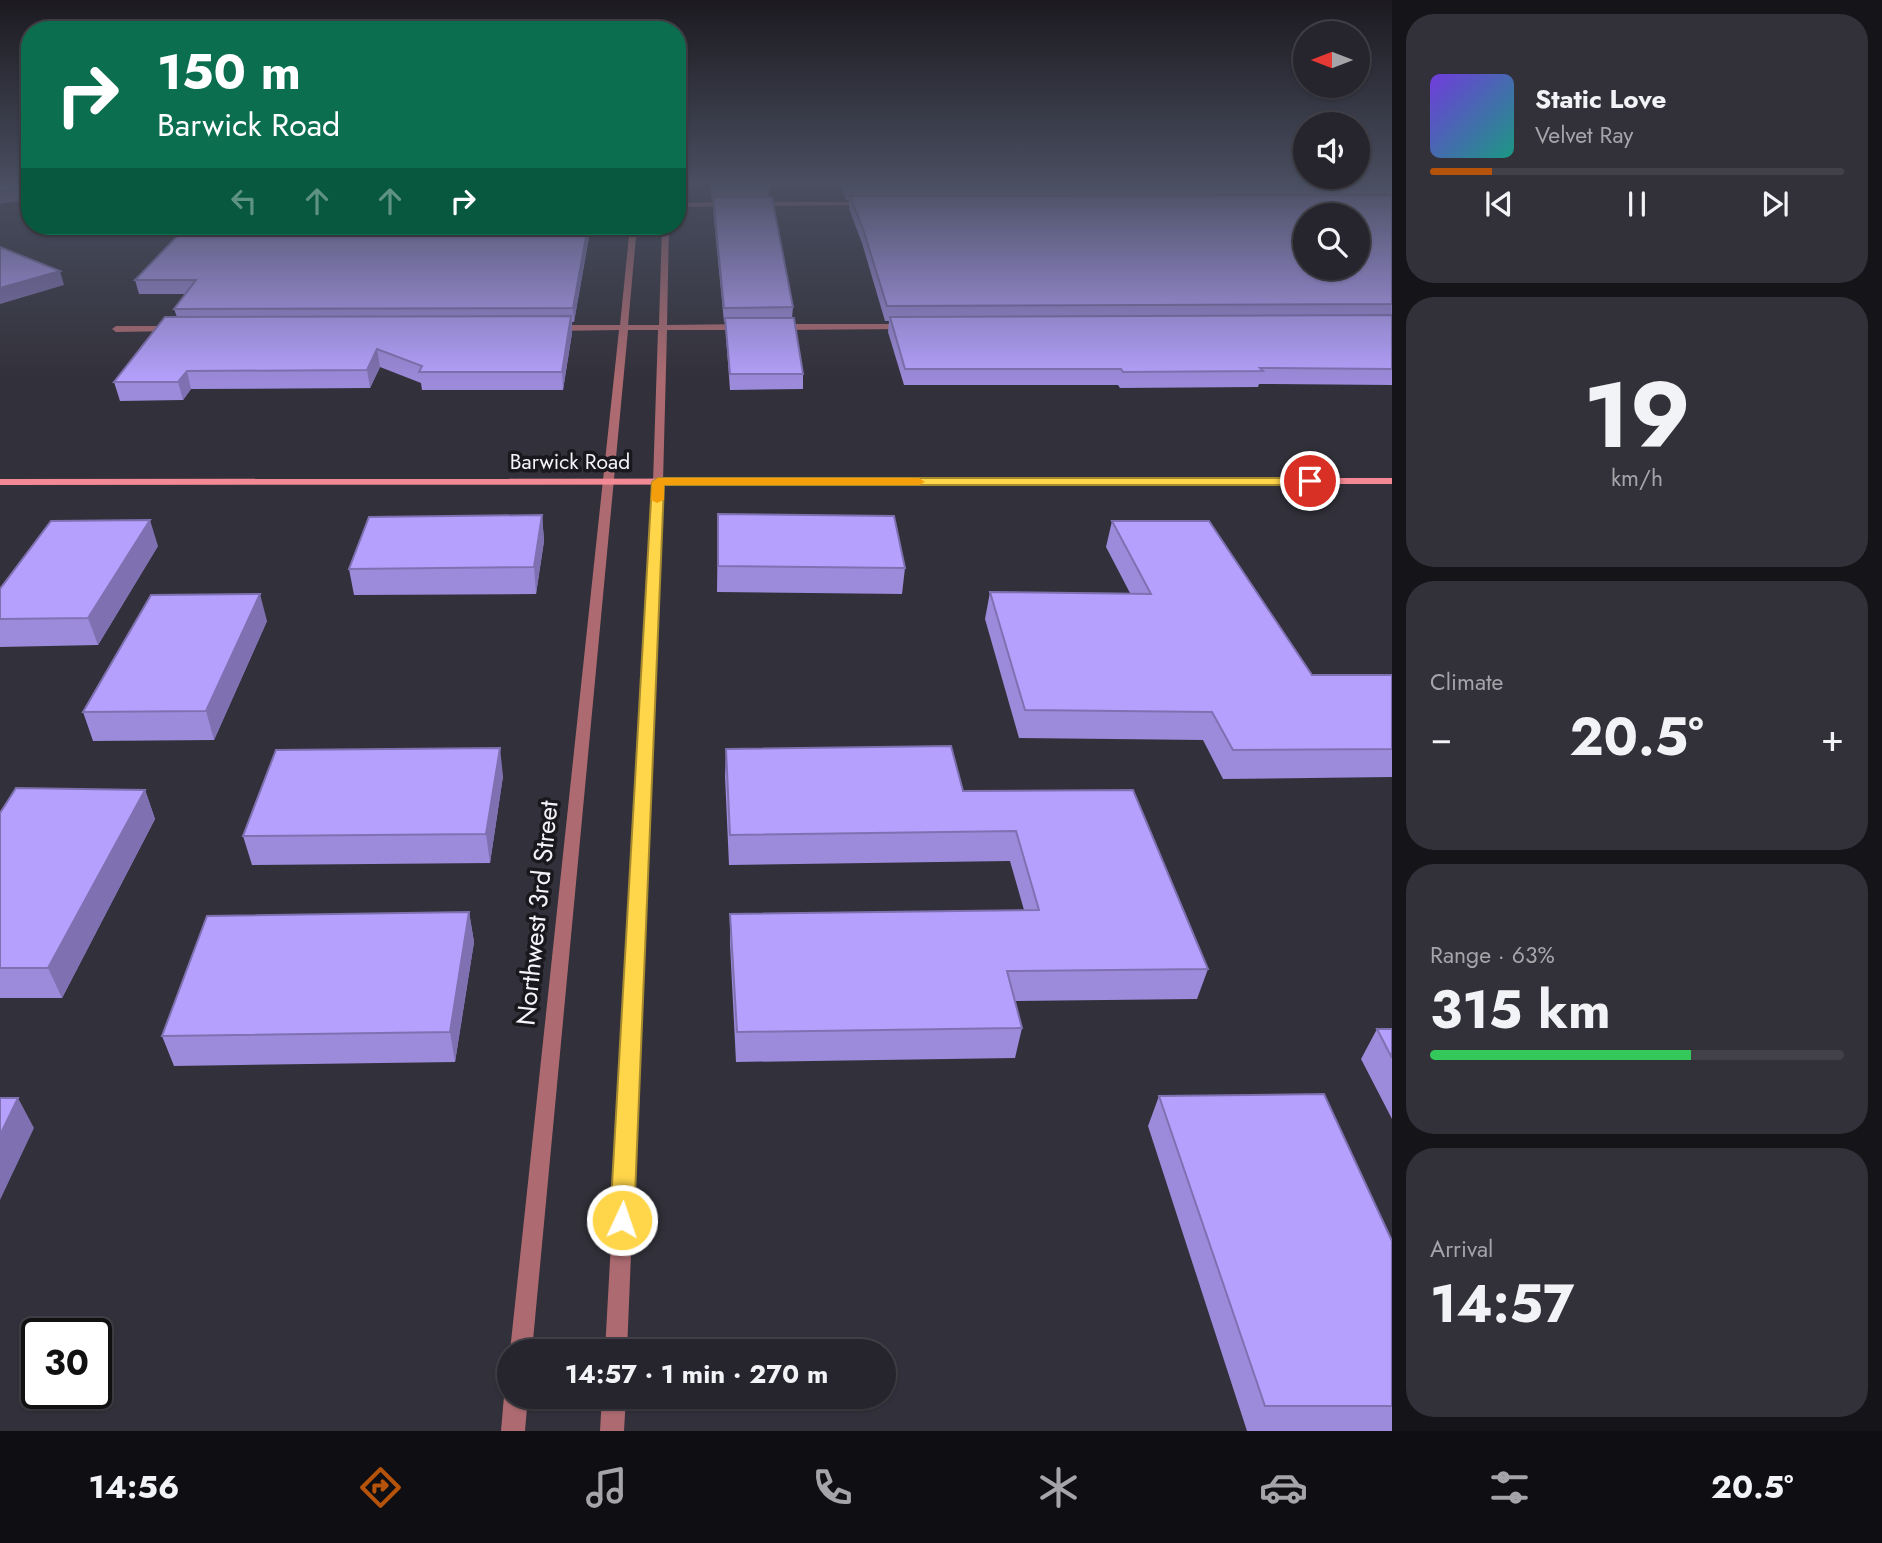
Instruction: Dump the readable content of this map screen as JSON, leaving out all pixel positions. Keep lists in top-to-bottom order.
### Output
{
  "streets": {
    "street": ["Barwick Road", "Northwest 3rd Street"]
  },
  "crossings": [
    ["Barwick Road", "Northwest 3rd Street"]
  ],
  "north": "left",
  "page": {
    "turn": ["150 m", "Barwick Road"],
    "song": ["Static Love", "Velvet Ray"],
    "tile": [
      ["19", "km/h"],
      "Climate",
      ["Range · 63%", "315 km"],
      ["Arrival", "14:57"]
    ],
    "heat": ["−", "20.5°", "+"],
    "limit": "30",
    "trip": "14:57 · 1 min · 270 m",
    "tabs": ["14:56", "20.5°"]
  }
}
